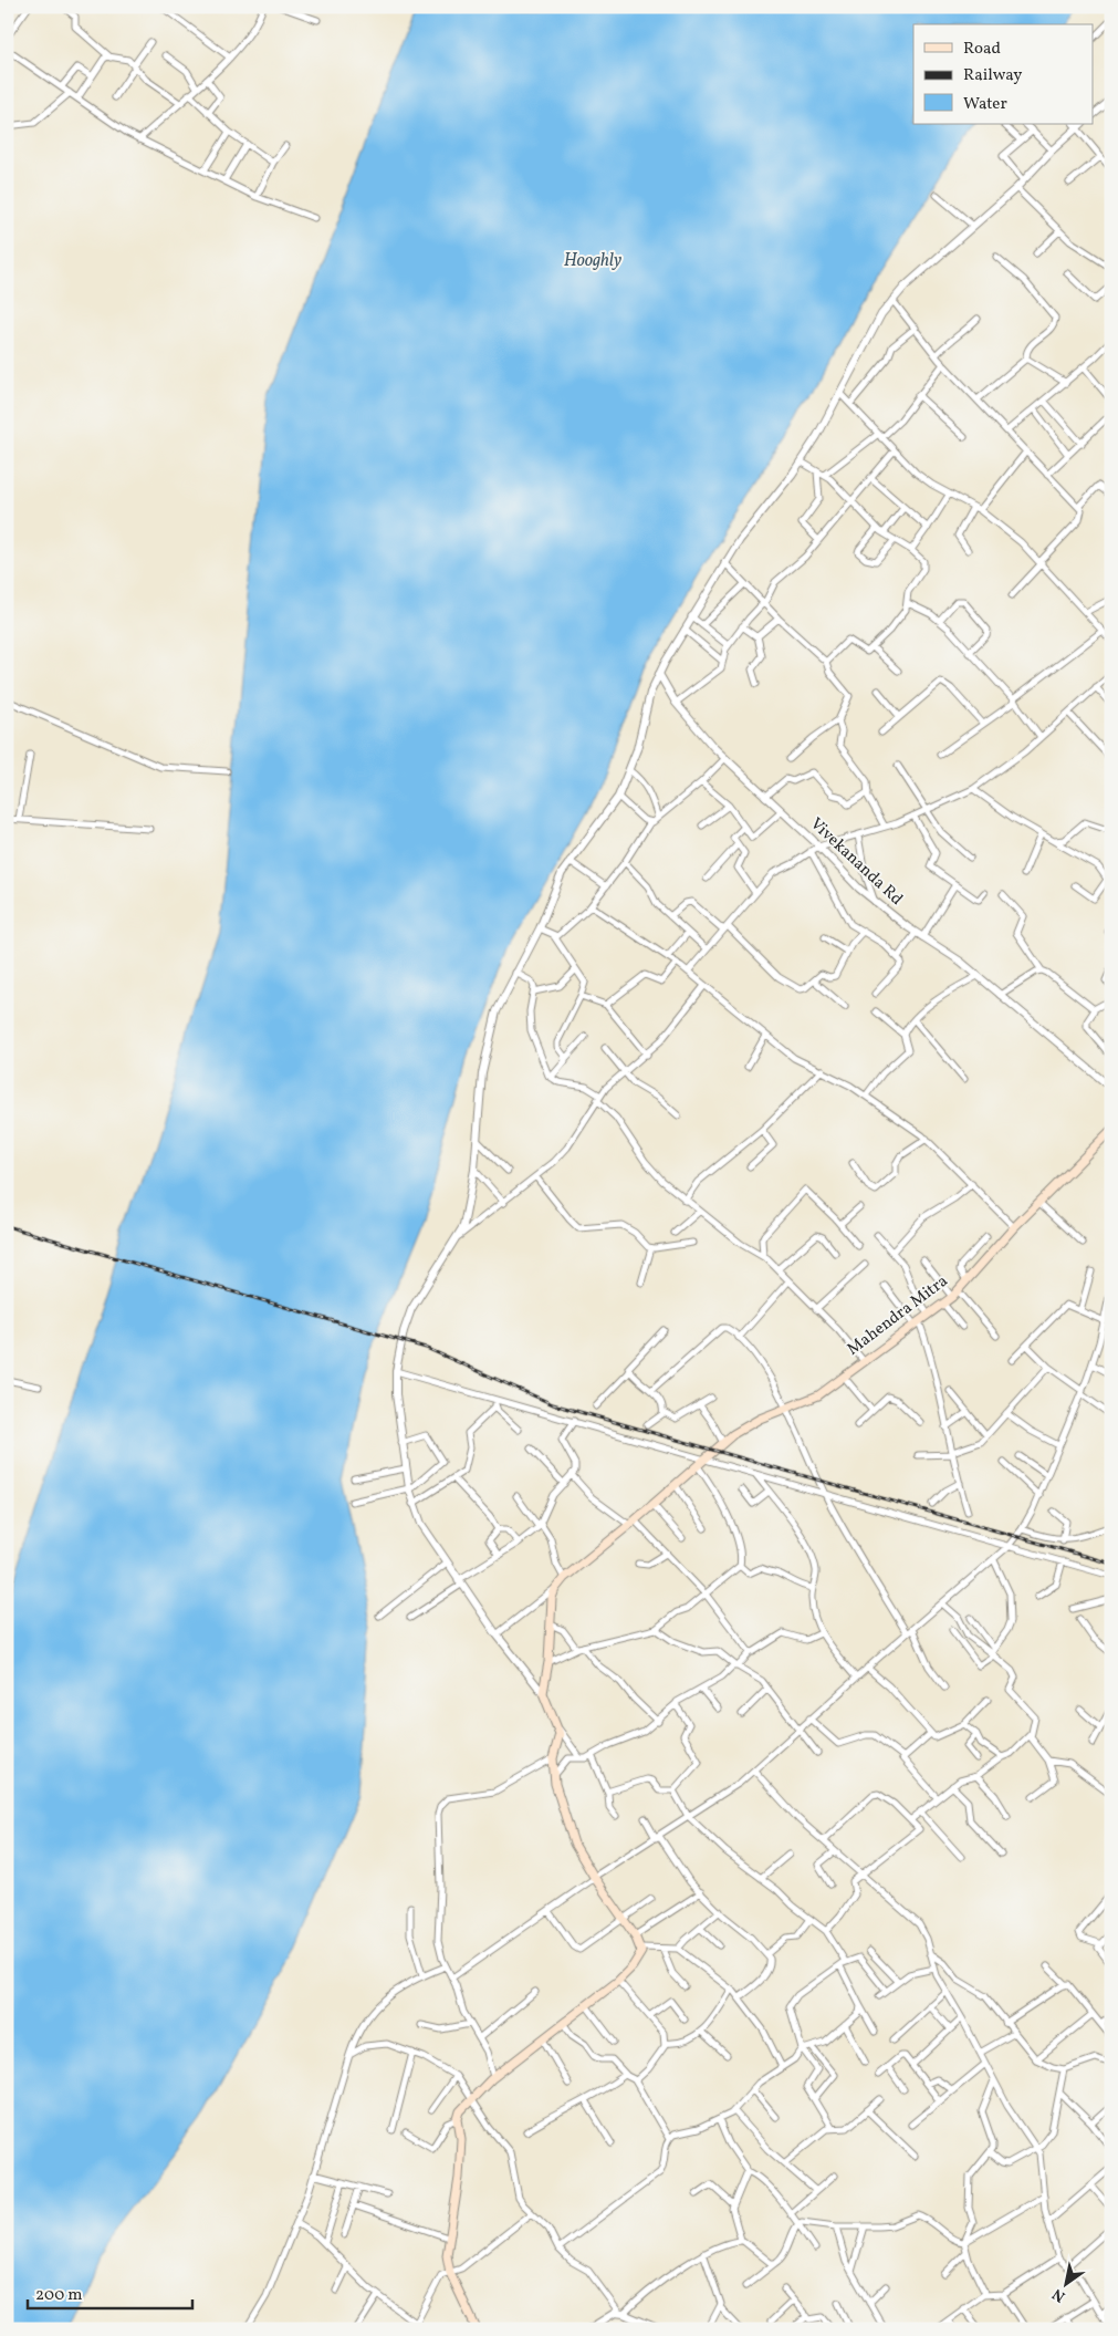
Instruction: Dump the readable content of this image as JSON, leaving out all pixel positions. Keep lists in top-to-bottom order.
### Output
{
  "streets": {
    "main road": ["Mahendra Mitra"],
    "street": ["Vivekananda Rd"]
  },
  "water": ["Hooghly"],
  "legend": ["Road", "Railway", "Water"],
  "scale_bar": "200 m",
  "north": "bottom left"
}
